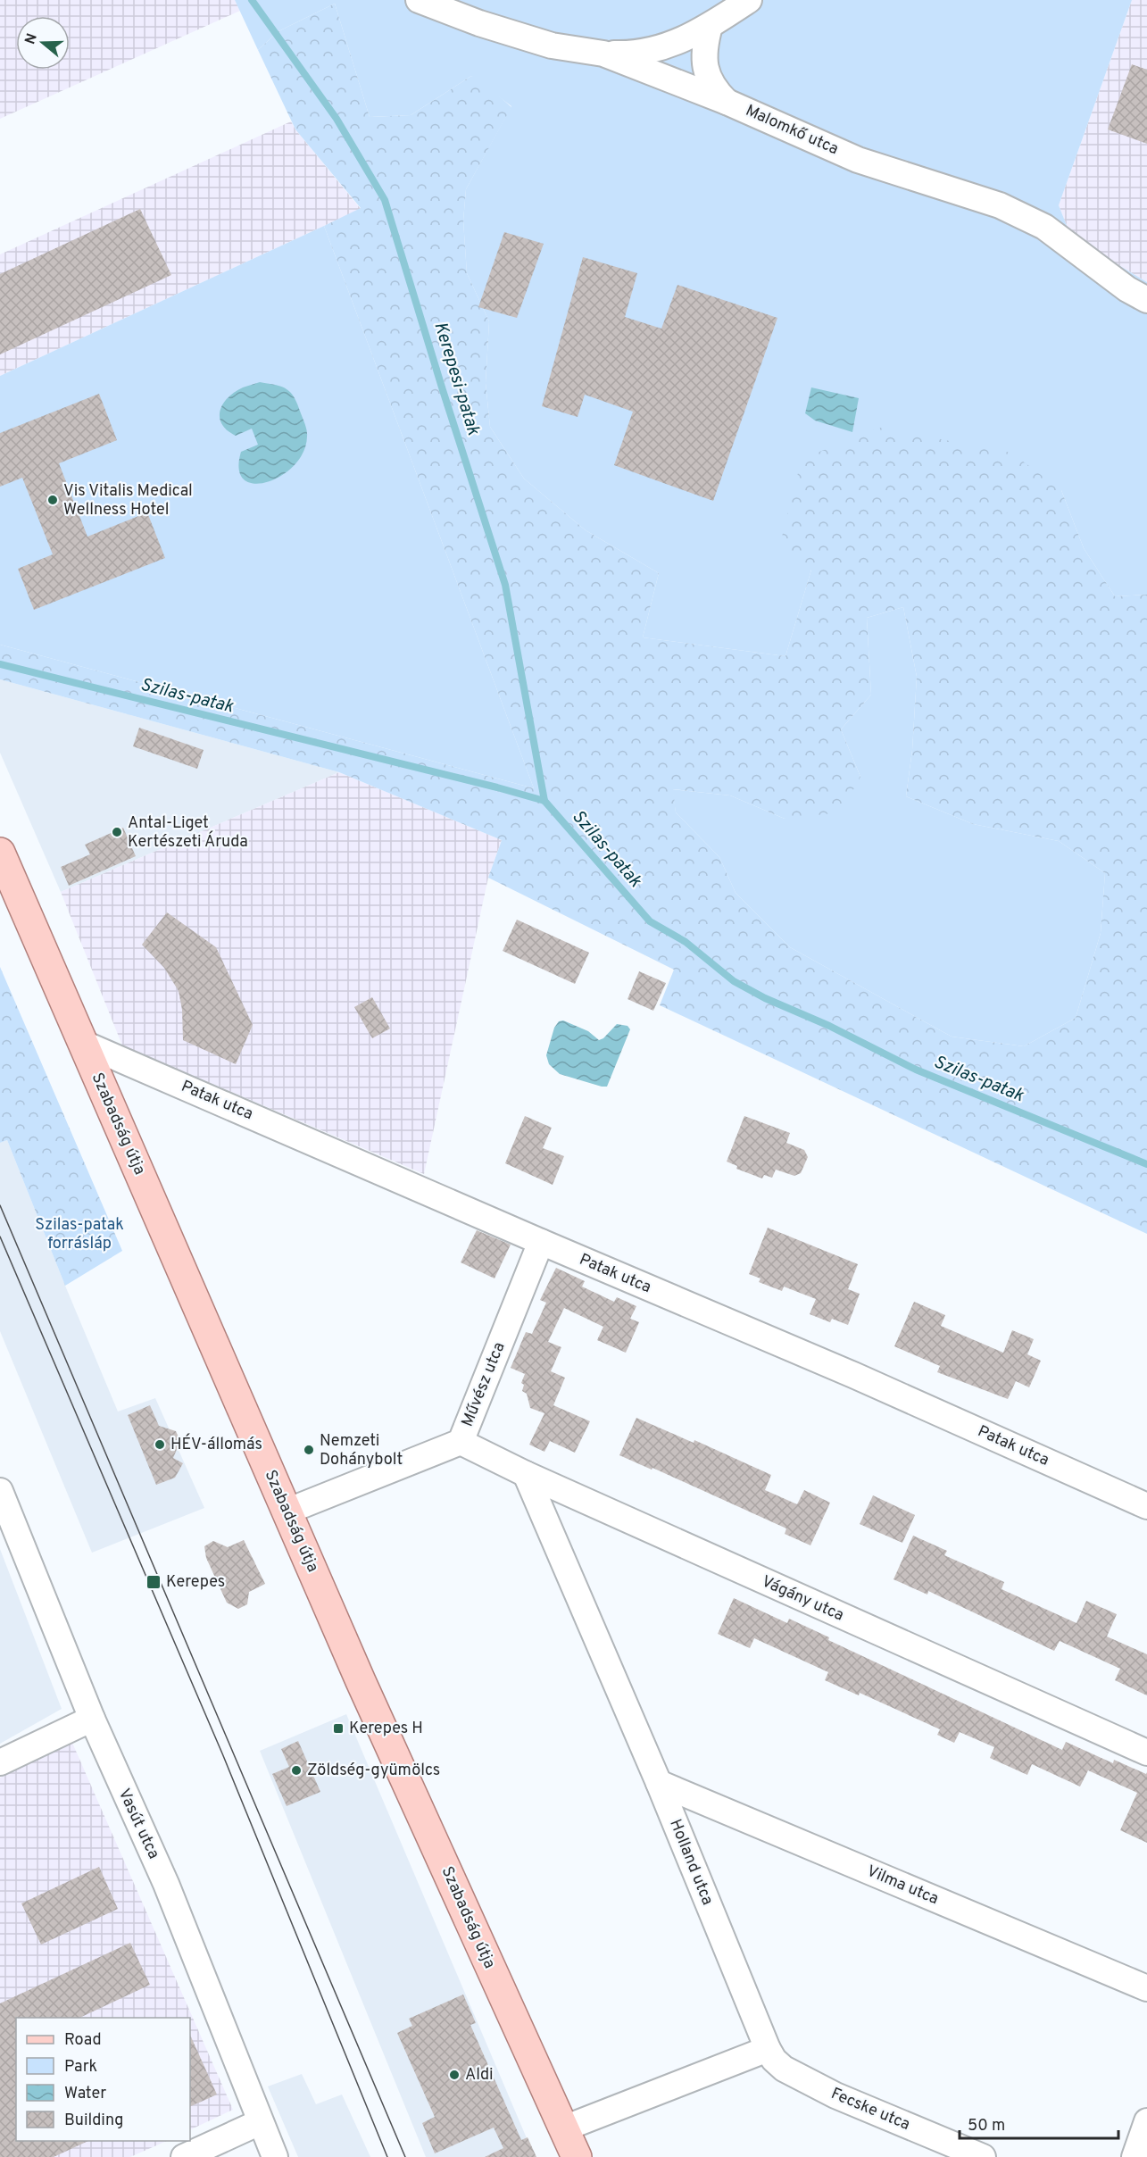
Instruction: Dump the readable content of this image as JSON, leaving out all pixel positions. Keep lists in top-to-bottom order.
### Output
{
  "streets": {
    "main road": ["Szabadság útja"],
    "street": [
      "Malomkő utca",
      "Patak utca",
      "Művész utca",
      "Vágány utca",
      "Vasút utca",
      "Holland utca",
      "Vilma utca",
      "Fecske utca"
    ]
  },
  "crossings": [
    ["Patak utca", "Szabadság útja"],
    ["Patak utca", "Művész utca"],
    ["Szabadság útja", "Művész utca"],
    ["Művész utca", "Vágány utca"],
    ["Vágány utca", "Holland utca"],
    ["Holland utca", "Vilma utca"],
    ["Holland utca", "Fecske utca"]
  ],
  "water": ["Kerepesi-patak", "Szilas-patak"],
  "parks": ["Szilas-patak forrásláp"],
  "places": {
    "other": [
      "Vis Vitalis Medical Wellness Hotel",
      "Antal-Liget Kertészeti Áruda",
      "HÉV-állomás",
      "Nemzeti Dohánybolt",
      "Zöldség-gyümölcs",
      "Aldi"
    ],
    "transit": ["Kerepes", "Kerepes H"]
  },
  "legend": [
    "Road",
    "Park",
    "Water",
    "Building"
  ],
  "scale_bar": "50 m",
  "north": "left"
}
